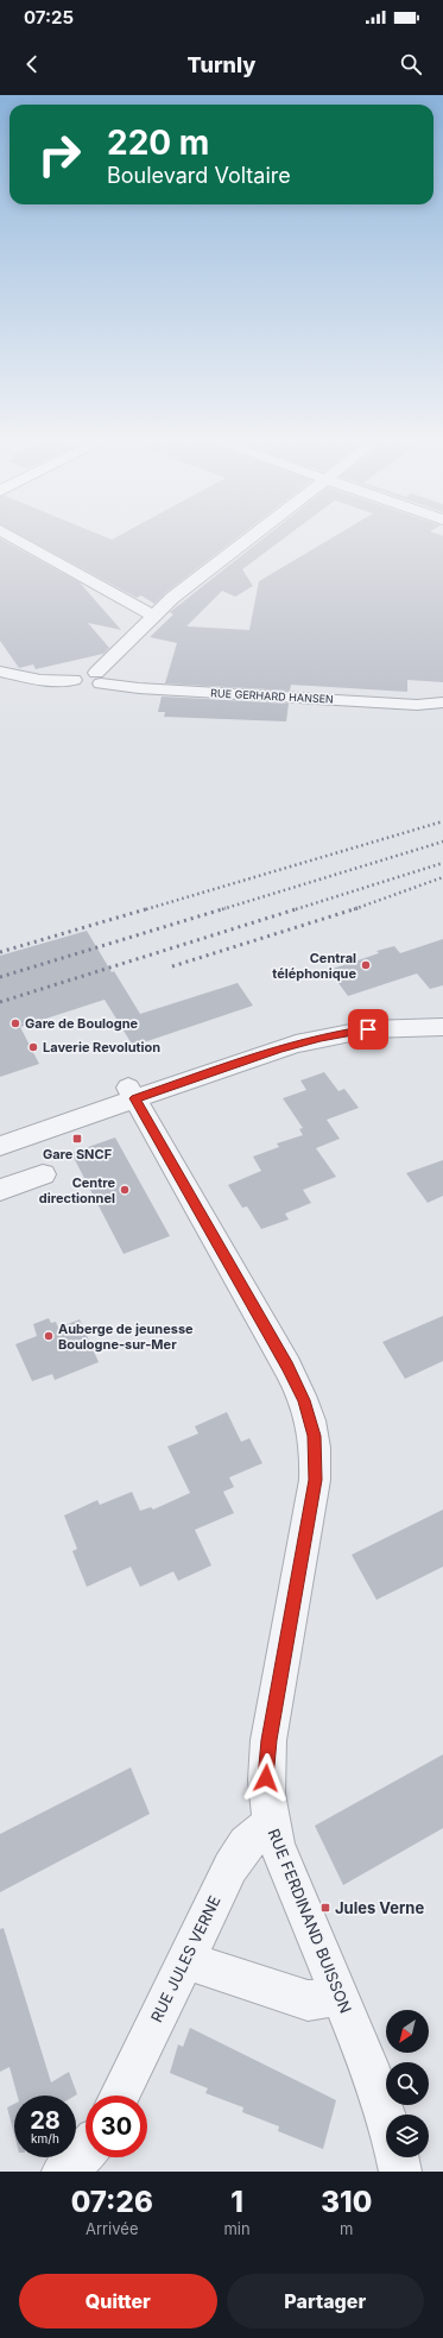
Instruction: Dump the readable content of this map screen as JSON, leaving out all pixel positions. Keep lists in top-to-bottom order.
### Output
{
  "streets": {
    "street": ["RUE GERHARD HANSEN", "RUE FERDINAND BUISSON", "RUE JULES VERNE"]
  },
  "crossings": [
    ["RUE FERDINAND BUISSON", "RUE JULES VERNE"]
  ],
  "places": {
    "other": [
      "Central téléphonique",
      "Gare de Boulogne",
      "Laverie Revolution",
      "Centre directionnel",
      "Auberge de jeunesse Boulogne-sur-Mer"
    ],
    "transit": ["Gare SNCF", "Jules Verne"]
  },
  "north": "bottom left",
  "page": {
    "status": "07:25",
    "header": "Turnly",
    "turn": ["220 m", "Boulevard Voltaire"],
    "speed": "28 km/h",
    "limit": "30",
    "eta": [
      "07:26",
      "Arrivée",
      "1",
      "min",
      "310",
      "m"
    ],
    "buttons": ["Quitter", "Partager"]
  }
}
